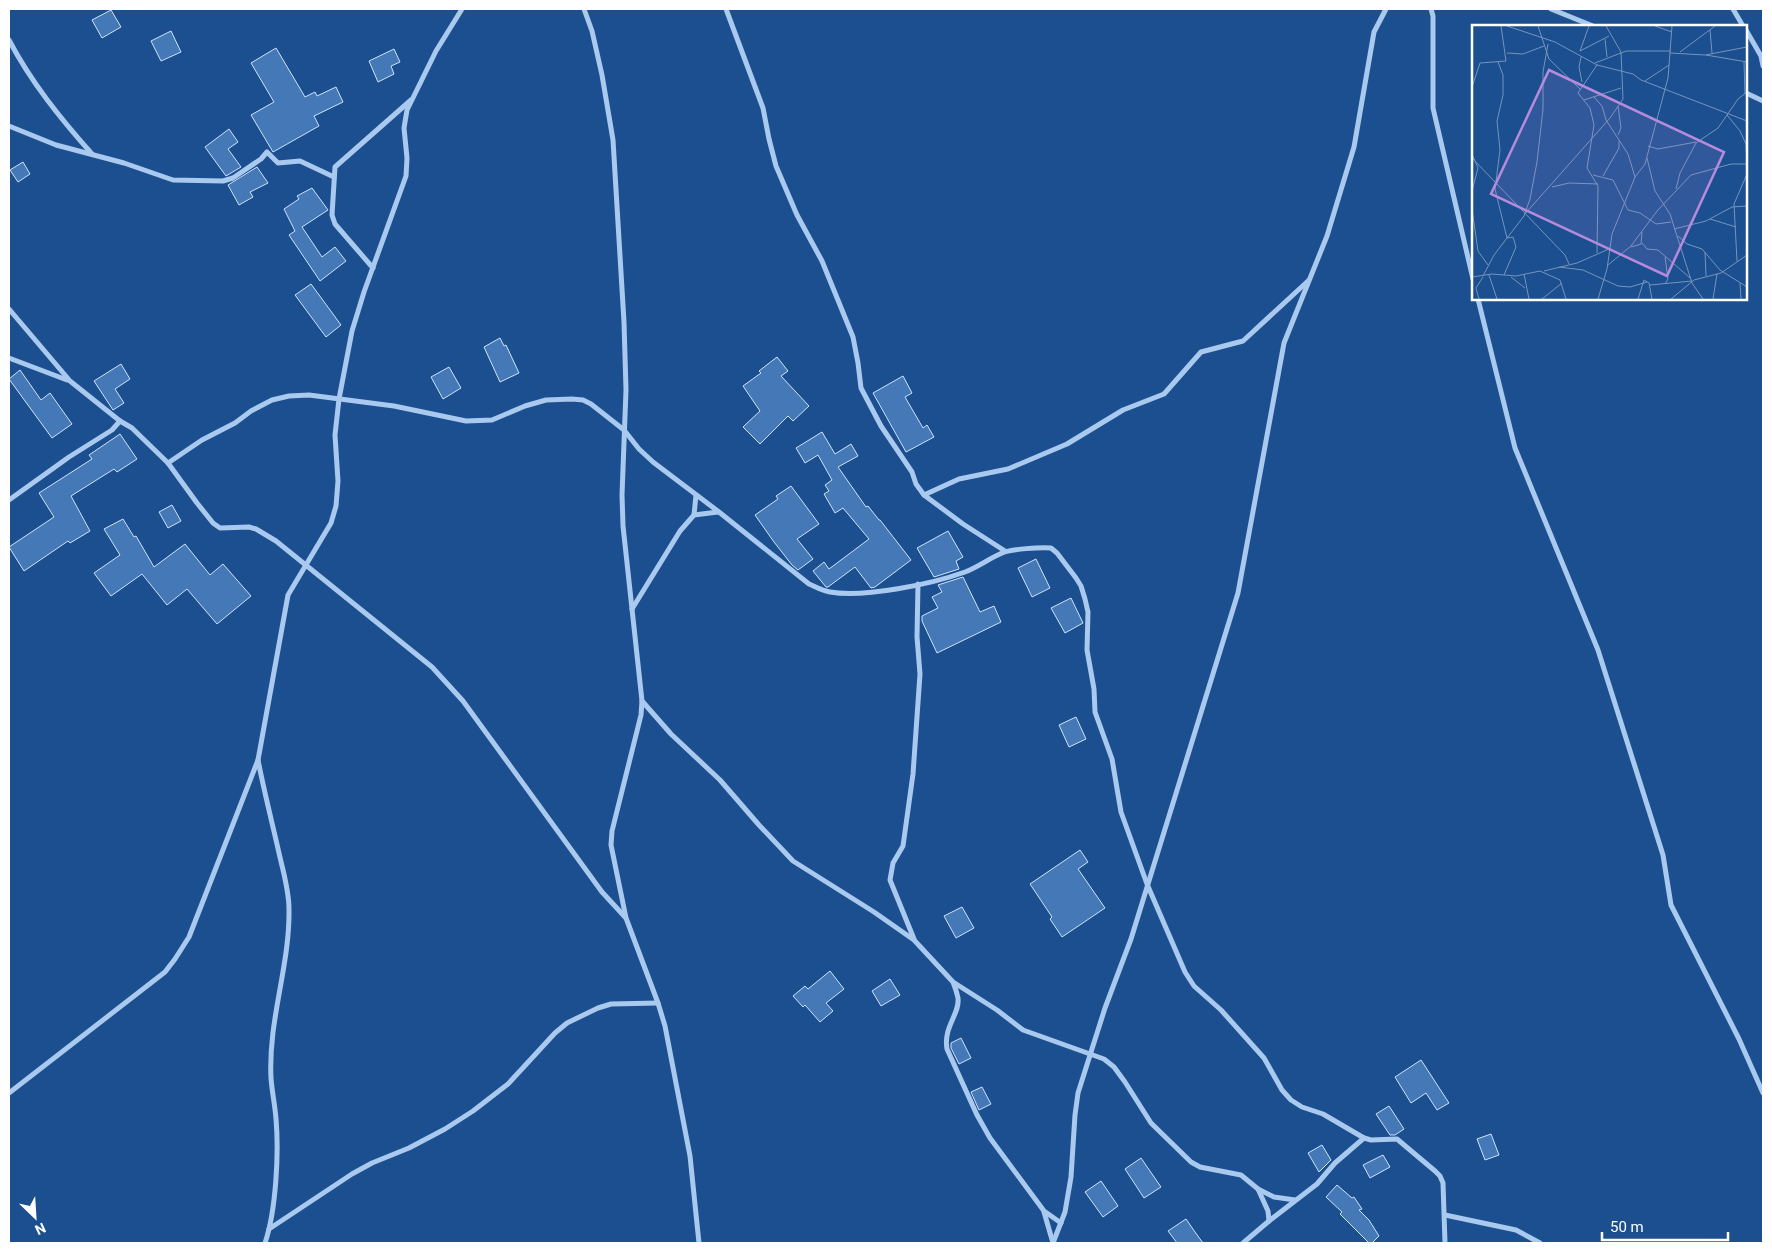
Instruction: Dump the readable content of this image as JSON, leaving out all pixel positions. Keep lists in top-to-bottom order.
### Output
{
  "scale_bar": "50 m",
  "north": "bottom right"
}
